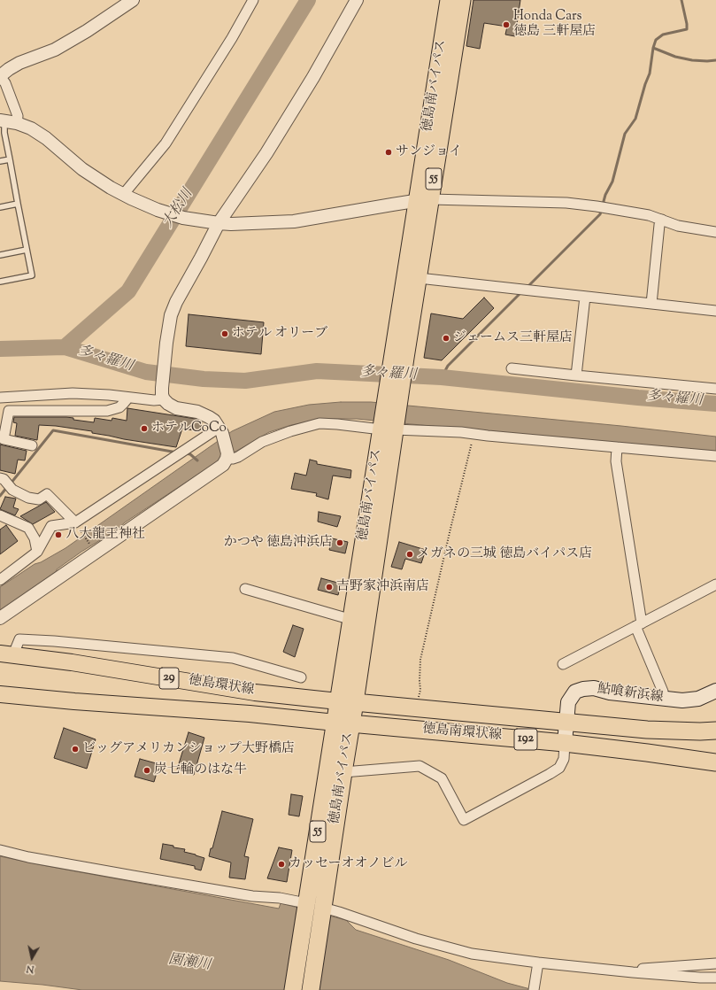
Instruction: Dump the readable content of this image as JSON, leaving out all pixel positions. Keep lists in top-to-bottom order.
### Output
{
  "streets": {
    "highway": [
      "徳島南バイパス",
      "55",
      "徳島南環状線",
      "192"
    ],
    "main road": ["29", "徳島環状線", "鮎喰新浜線"]
  },
  "crossings": [
    ["徳島南バイパス", "徳島環状線"],
    ["徳島南バイパス", "徳島南環状線"],
    ["徳島環状線", "徳島南環状線"],
    ["鮎喰新浜線", "徳島南環状線"]
  ],
  "water": ["大松川", "多々羅川", "園瀬川"],
  "places": [
    "Honda Cars 徳島 三軒屋店",
    "サンジョイ",
    "ホテル オリーブ",
    "ジェームス三軒屋店",
    "ホテルCoCo",
    "八大龍王神社",
    "かつや 徳島沖浜店",
    "メガネの三城 徳島バイパス店",
    "吉野家沖浜南店",
    "ビッグアメリカンショップ大野橋店",
    "炭七輪のはな牛",
    "カッセーオオノビル"
  ],
  "north": "bottom"
}
